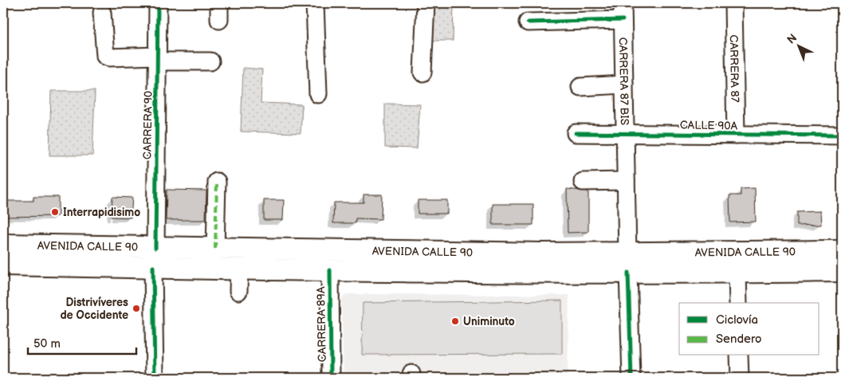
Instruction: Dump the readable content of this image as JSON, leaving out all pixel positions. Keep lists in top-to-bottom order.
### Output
{
  "streets": {
    "main road": ["AVENIDA CALLE 90"],
    "street": [
      "CARRERA 87",
      "CARRERA 87 BIS",
      "CARRERA 90",
      "CALLE 90A",
      "CARRERA 89A"
    ]
  },
  "crossings": [
    ["CARRERA 87", "CALLE 90A"],
    ["CARRERA 87 BIS", "CALLE 90A"],
    ["CARRERA 87 BIS", "AVENIDA CALLE 90"],
    ["CARRERA 90", "AVENIDA CALLE 90"],
    ["AVENIDA CALLE 90", "CARRERA 89A"]
  ],
  "places": ["Interrapidisimo", "Distrivíveres de Occidente", "Uniminuto"],
  "legend": ["Ciclovía", "Sendero"],
  "scale_bar": "50 m",
  "north": "top left"
}
